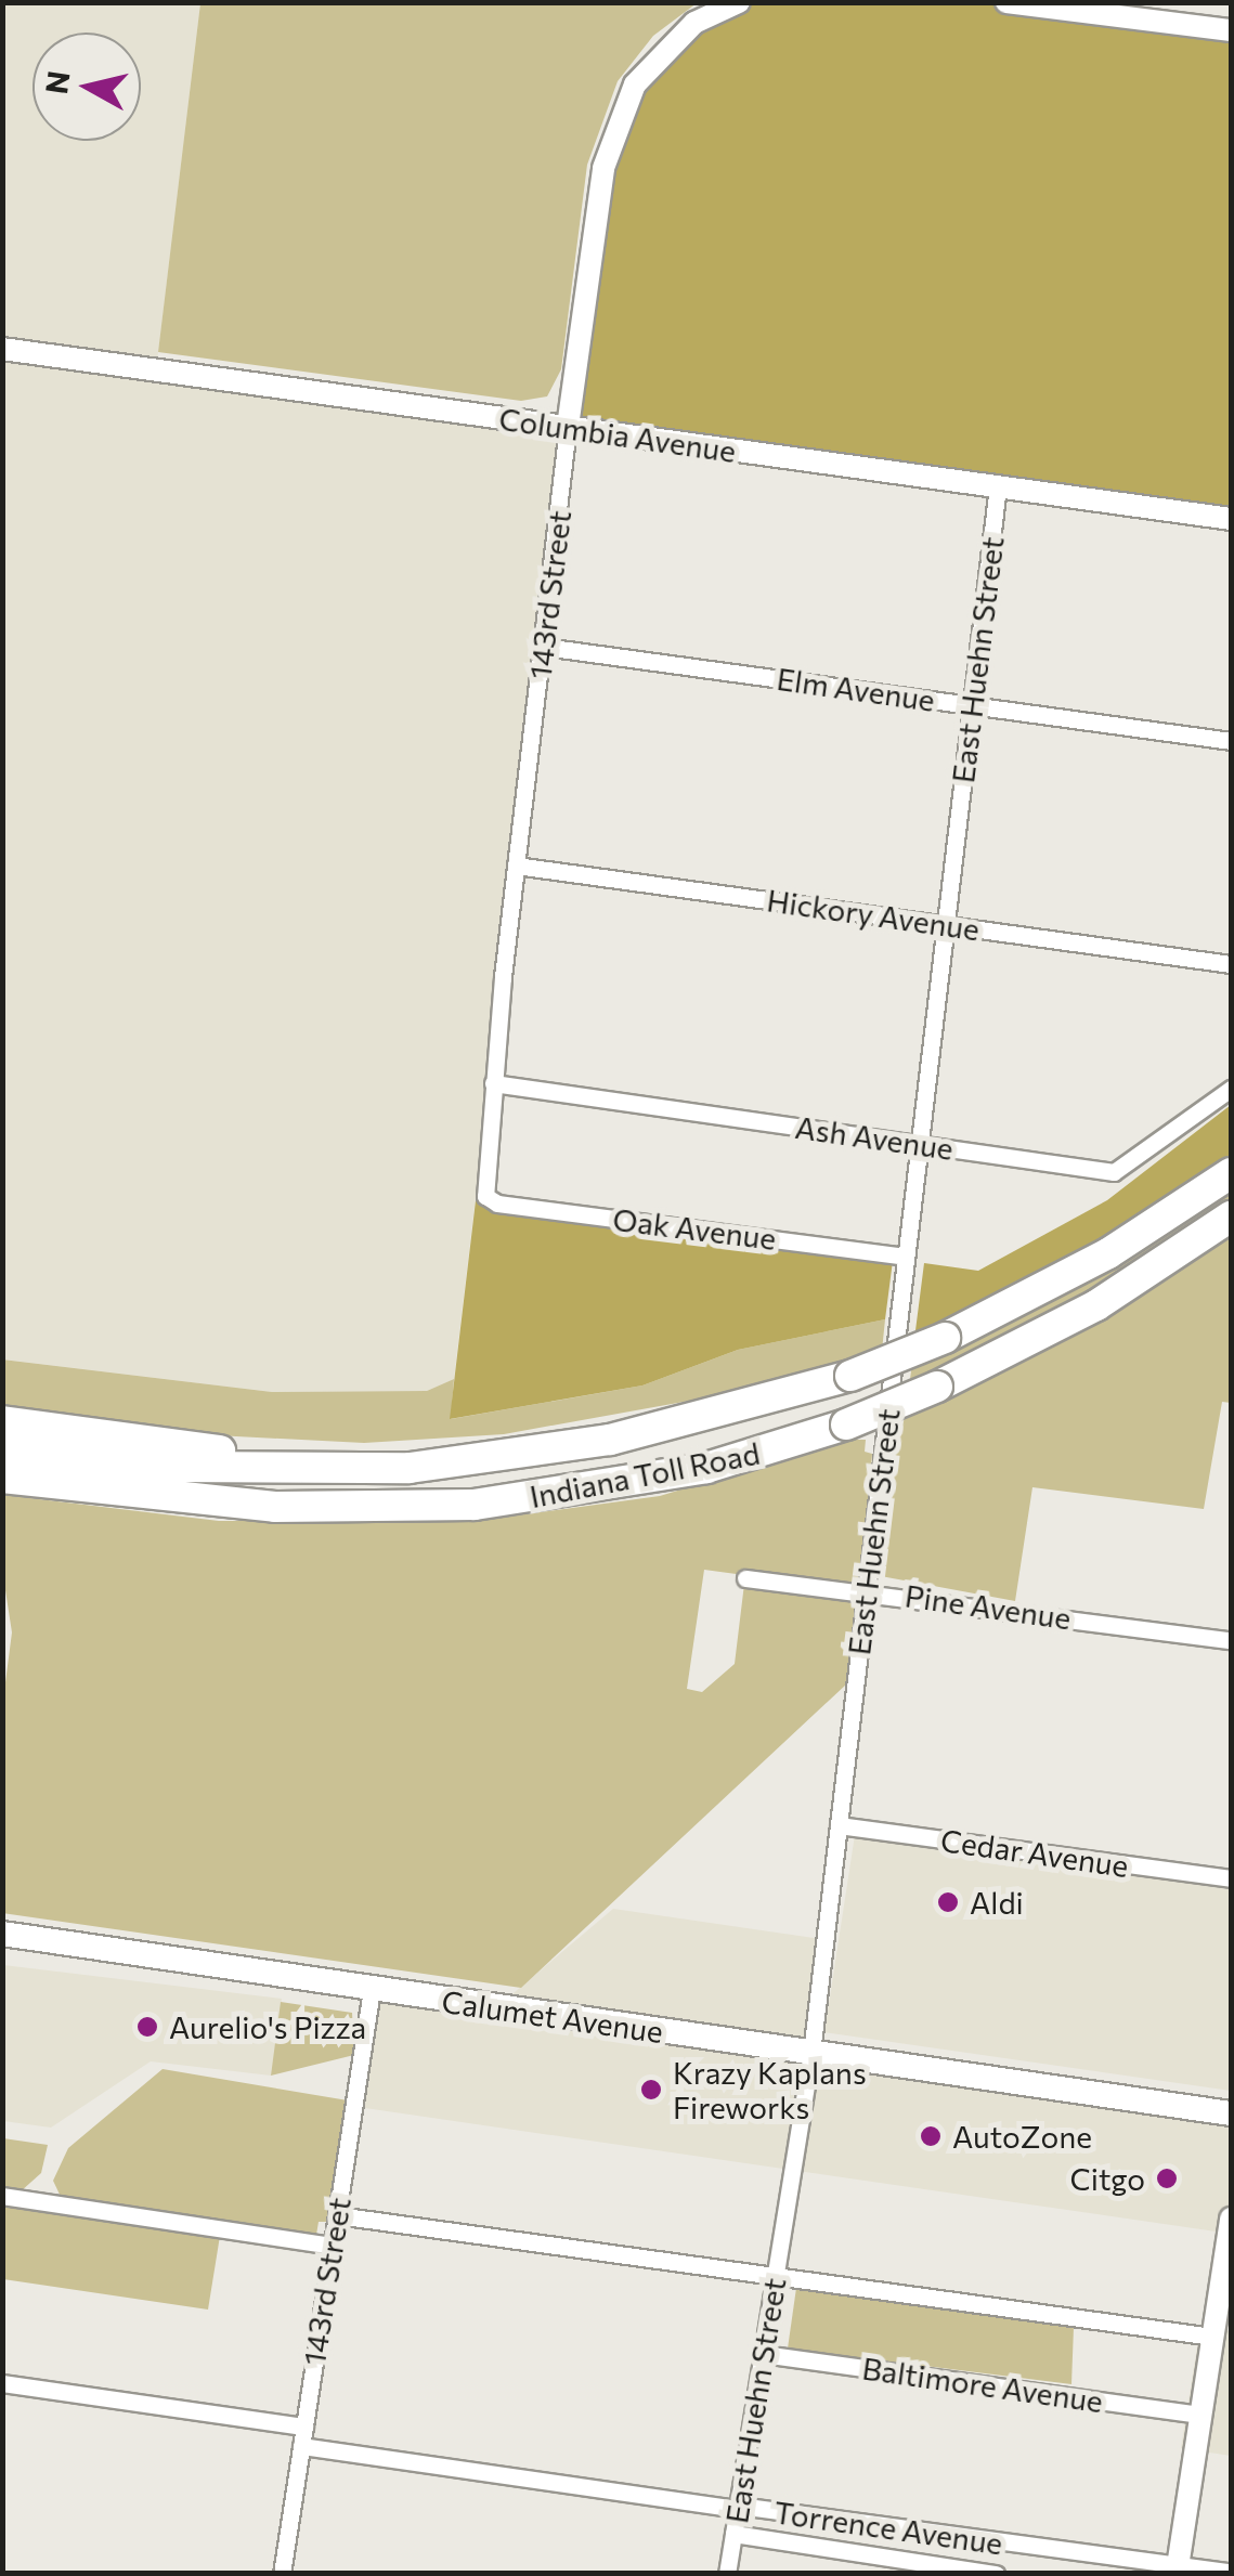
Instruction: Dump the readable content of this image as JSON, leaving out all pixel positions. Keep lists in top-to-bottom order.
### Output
{
  "streets": {
    "highway": ["Indiana Toll Road"],
    "main road": ["Calumet Avenue"],
    "street": [
      "Columbia Avenue",
      "143rd Street",
      "East Huehn Street",
      "Elm Avenue",
      "Hickory Avenue",
      "Ash Avenue",
      "Oak Avenue",
      "Pine Avenue",
      "Cedar Avenue",
      "Baltimore Avenue",
      "Torrence Avenue"
    ]
  },
  "crossings": [
    ["Columbia Avenue", "143rd Street"],
    ["Columbia Avenue", "East Huehn Street"],
    ["143rd Street", "Elm Avenue"],
    ["143rd Street", "Hickory Avenue"],
    ["143rd Street", "Ash Avenue"],
    ["143rd Street", "Oak Avenue"],
    ["143rd Street", "Calumet Avenue"],
    ["143rd Street", "Torrence Avenue"],
    ["East Huehn Street", "Elm Avenue"],
    ["East Huehn Street", "Hickory Avenue"],
    ["East Huehn Street", "Ash Avenue"],
    ["East Huehn Street", "Oak Avenue"],
    ["East Huehn Street", "Pine Avenue"],
    ["East Huehn Street", "Cedar Avenue"],
    ["East Huehn Street", "Calumet Avenue"],
    ["East Huehn Street", "Baltimore Avenue"],
    ["East Huehn Street", "Torrence Avenue"]
  ],
  "places": [
    "Aldi",
    "Aurelio's Pizza",
    "Krazy Kaplans Fireworks",
    "AutoZone",
    "Citgo"
  ],
  "north": "left"
}
